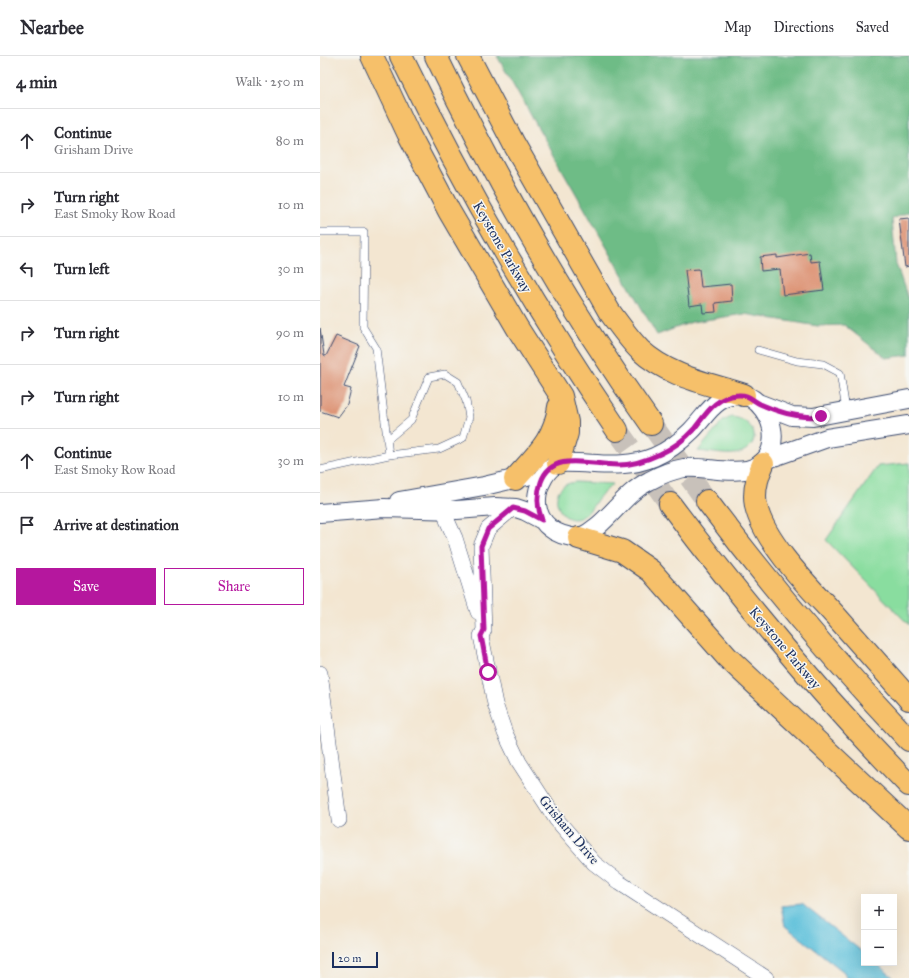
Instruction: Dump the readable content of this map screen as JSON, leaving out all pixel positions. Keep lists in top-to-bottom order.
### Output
{
  "streets": {
    "highway": ["Keystone Parkway"],
    "street": ["Grisham Drive"]
  },
  "scale_bar": "20 m",
  "page": {
    "header": "Nearbee",
    "nav": ["Map", "Directions", "Saved"],
    "heading": ["4 min", "Walk · 250 m"],
    "list": [
      ["Continue", "Grisham Drive", "80 m"],
      ["Turn right", "East Smoky Row Road", "10 m"],
      ["Turn left", "30 m"],
      ["Turn right", "90 m"],
      ["Turn right", "10 m"],
      ["Continue", "East Smoky Row Road", "30 m"],
      "Arrive at destination"
    ],
    "buttons": ["Save", "Share"],
    "map_buttons": ["+", "−"],
    "scale": "20 m"
  }
}
